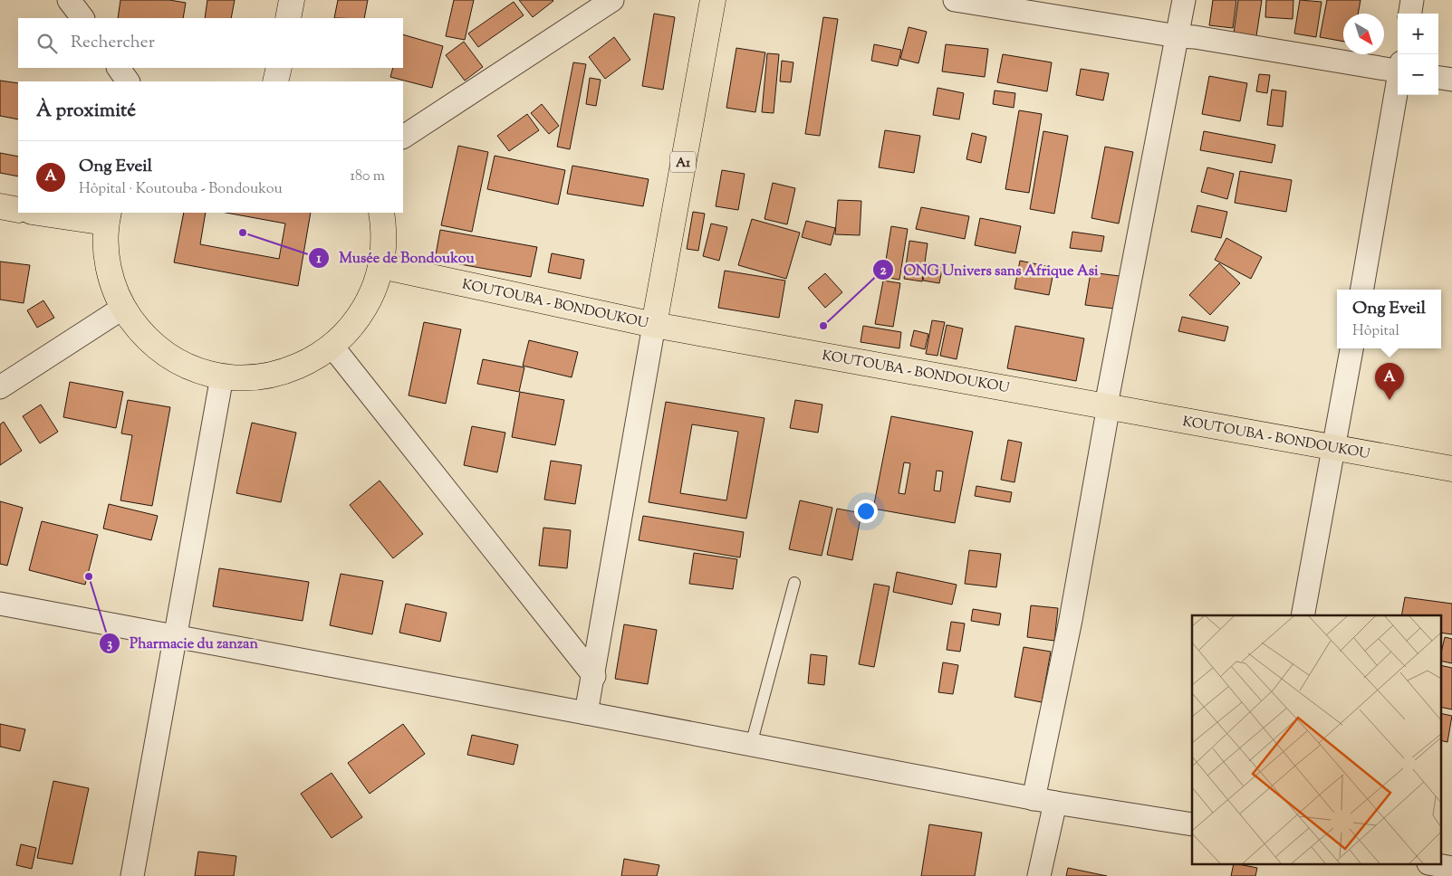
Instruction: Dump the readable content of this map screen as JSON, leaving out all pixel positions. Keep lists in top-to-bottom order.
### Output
{
  "streets": {
    "main road": ["A1", "KOUTOUBA - BONDOUKOU"]
  },
  "crossings": [
    ["A1", "KOUTOUBA - BONDOUKOU"]
  ],
  "places": ["Musée de Bondoukou", "ONG Univers sans Afrique Asi", "Pharmacie du zanzan"],
  "north": "bottom right",
  "page": {
    "map_buttons": ["+", "−"],
    "search": "Rechercher",
    "heading": "À proximité",
    "list": [
      {
        "mark": "A",
        "name": "Ong Eveil",
        "note": "Hôpital · Koutouba - Bondoukou",
        "value": "180 m"
      }
    ],
    "popup": ["Ong Eveil", "Hôpital"],
    "pins": "A"
  }
}
